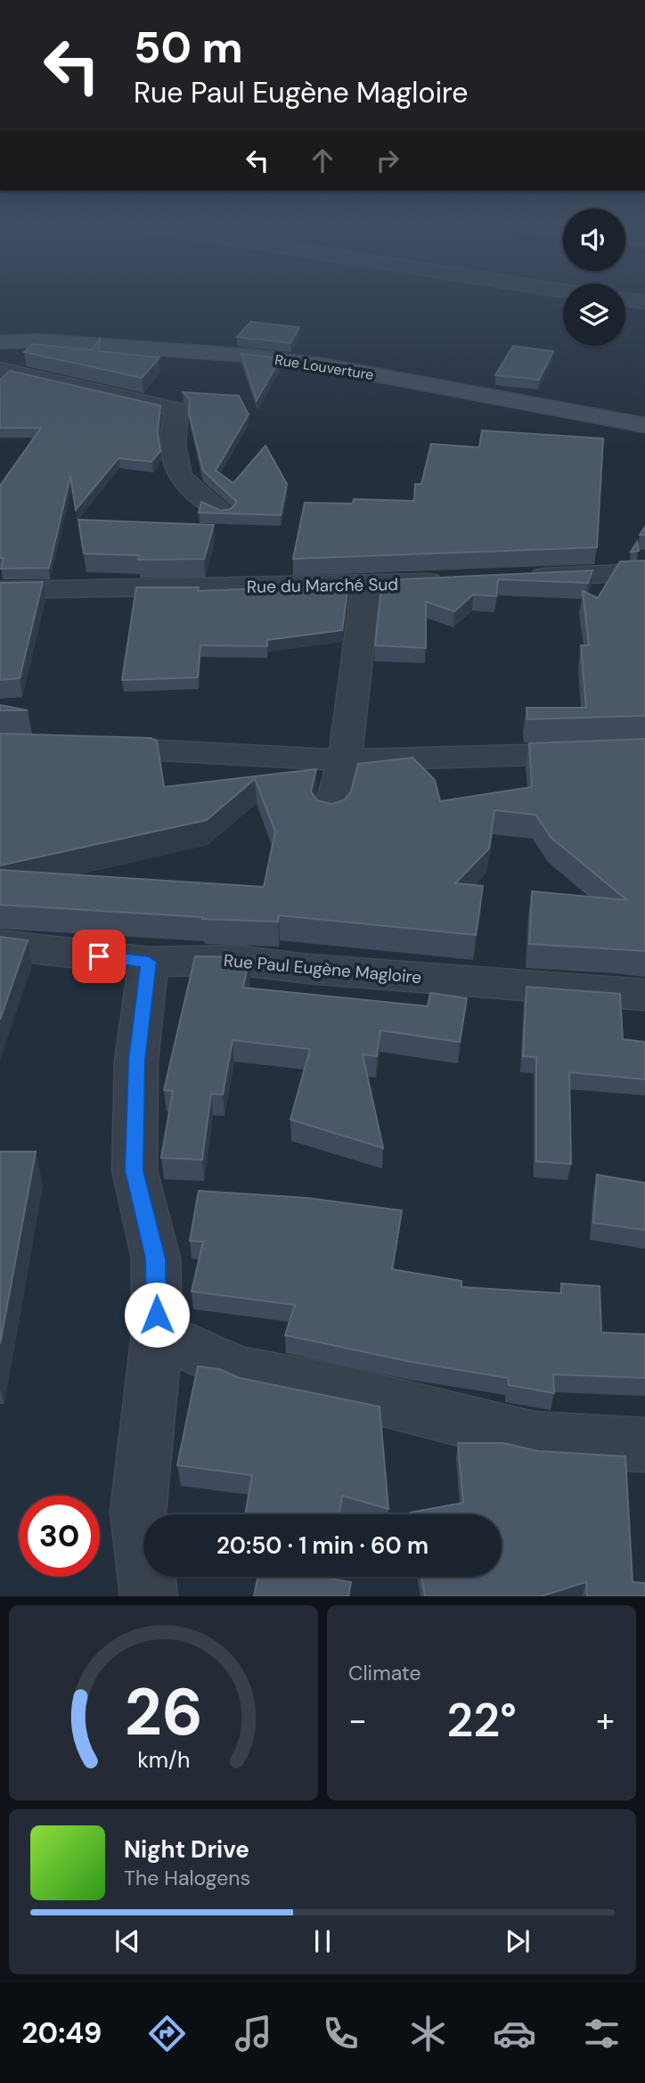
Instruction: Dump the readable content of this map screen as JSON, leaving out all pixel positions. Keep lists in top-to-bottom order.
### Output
{
  "streets": {
    "main road": ["Rue Louverture"],
    "street": ["Rue du Marché Sud", "Rue Paul Eugène Magloire"]
  },
  "page": {
    "turn": ["50 m", "Rue Paul Eugène Magloire"],
    "limit": "30",
    "trip": "20:50 · 1 min · 60 m",
    "tile": "Climate",
    "heat": ["−", "22°", "+"],
    "song": ["Night Drive", "The Halogens"],
    "tabs": "20:49",
    "gauge": ["26", "km/h"]
  }
}
